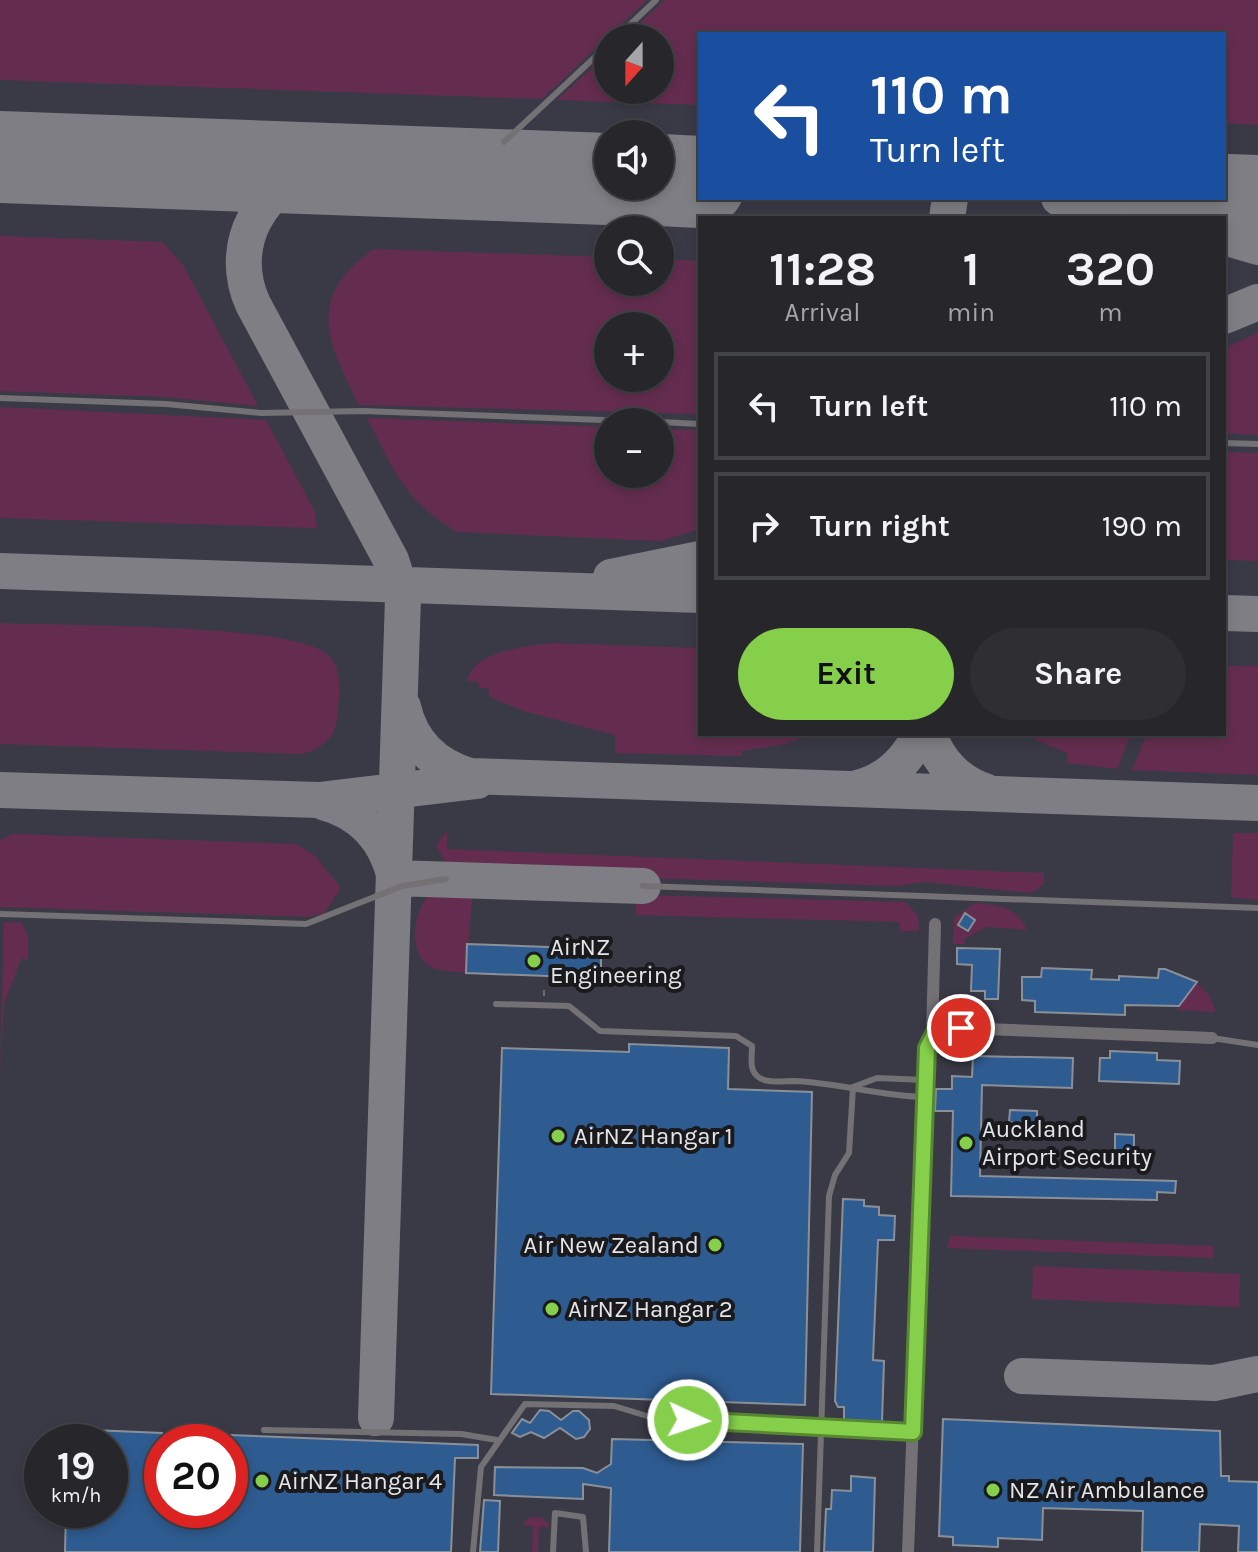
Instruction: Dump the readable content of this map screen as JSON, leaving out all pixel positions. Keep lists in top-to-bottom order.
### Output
{
  "places": [
    "AirNZ Engineering",
    "AirNZ Hangar 1",
    "Auckland Airport Security",
    "Air New Zealand",
    "AirNZ Hangar 2",
    "AirNZ Hangar 4",
    "NZ Air Ambulance"
  ],
  "north": "bottom",
  "page": {
    "map_buttons": ["+", "−"],
    "turn": ["110 m", "Turn left"],
    "eta": [
      "11:28",
      "Arrival",
      "1",
      "min",
      "320",
      "m"
    ],
    "list": [
      {
        "name": "Turn left",
        "value": "110 m"
      },
      {
        "name": "Turn right",
        "value": "190 m"
      }
    ],
    "buttons": ["Exit", "Share"],
    "speed": "19 km/h",
    "limit": "20"
  }
}
